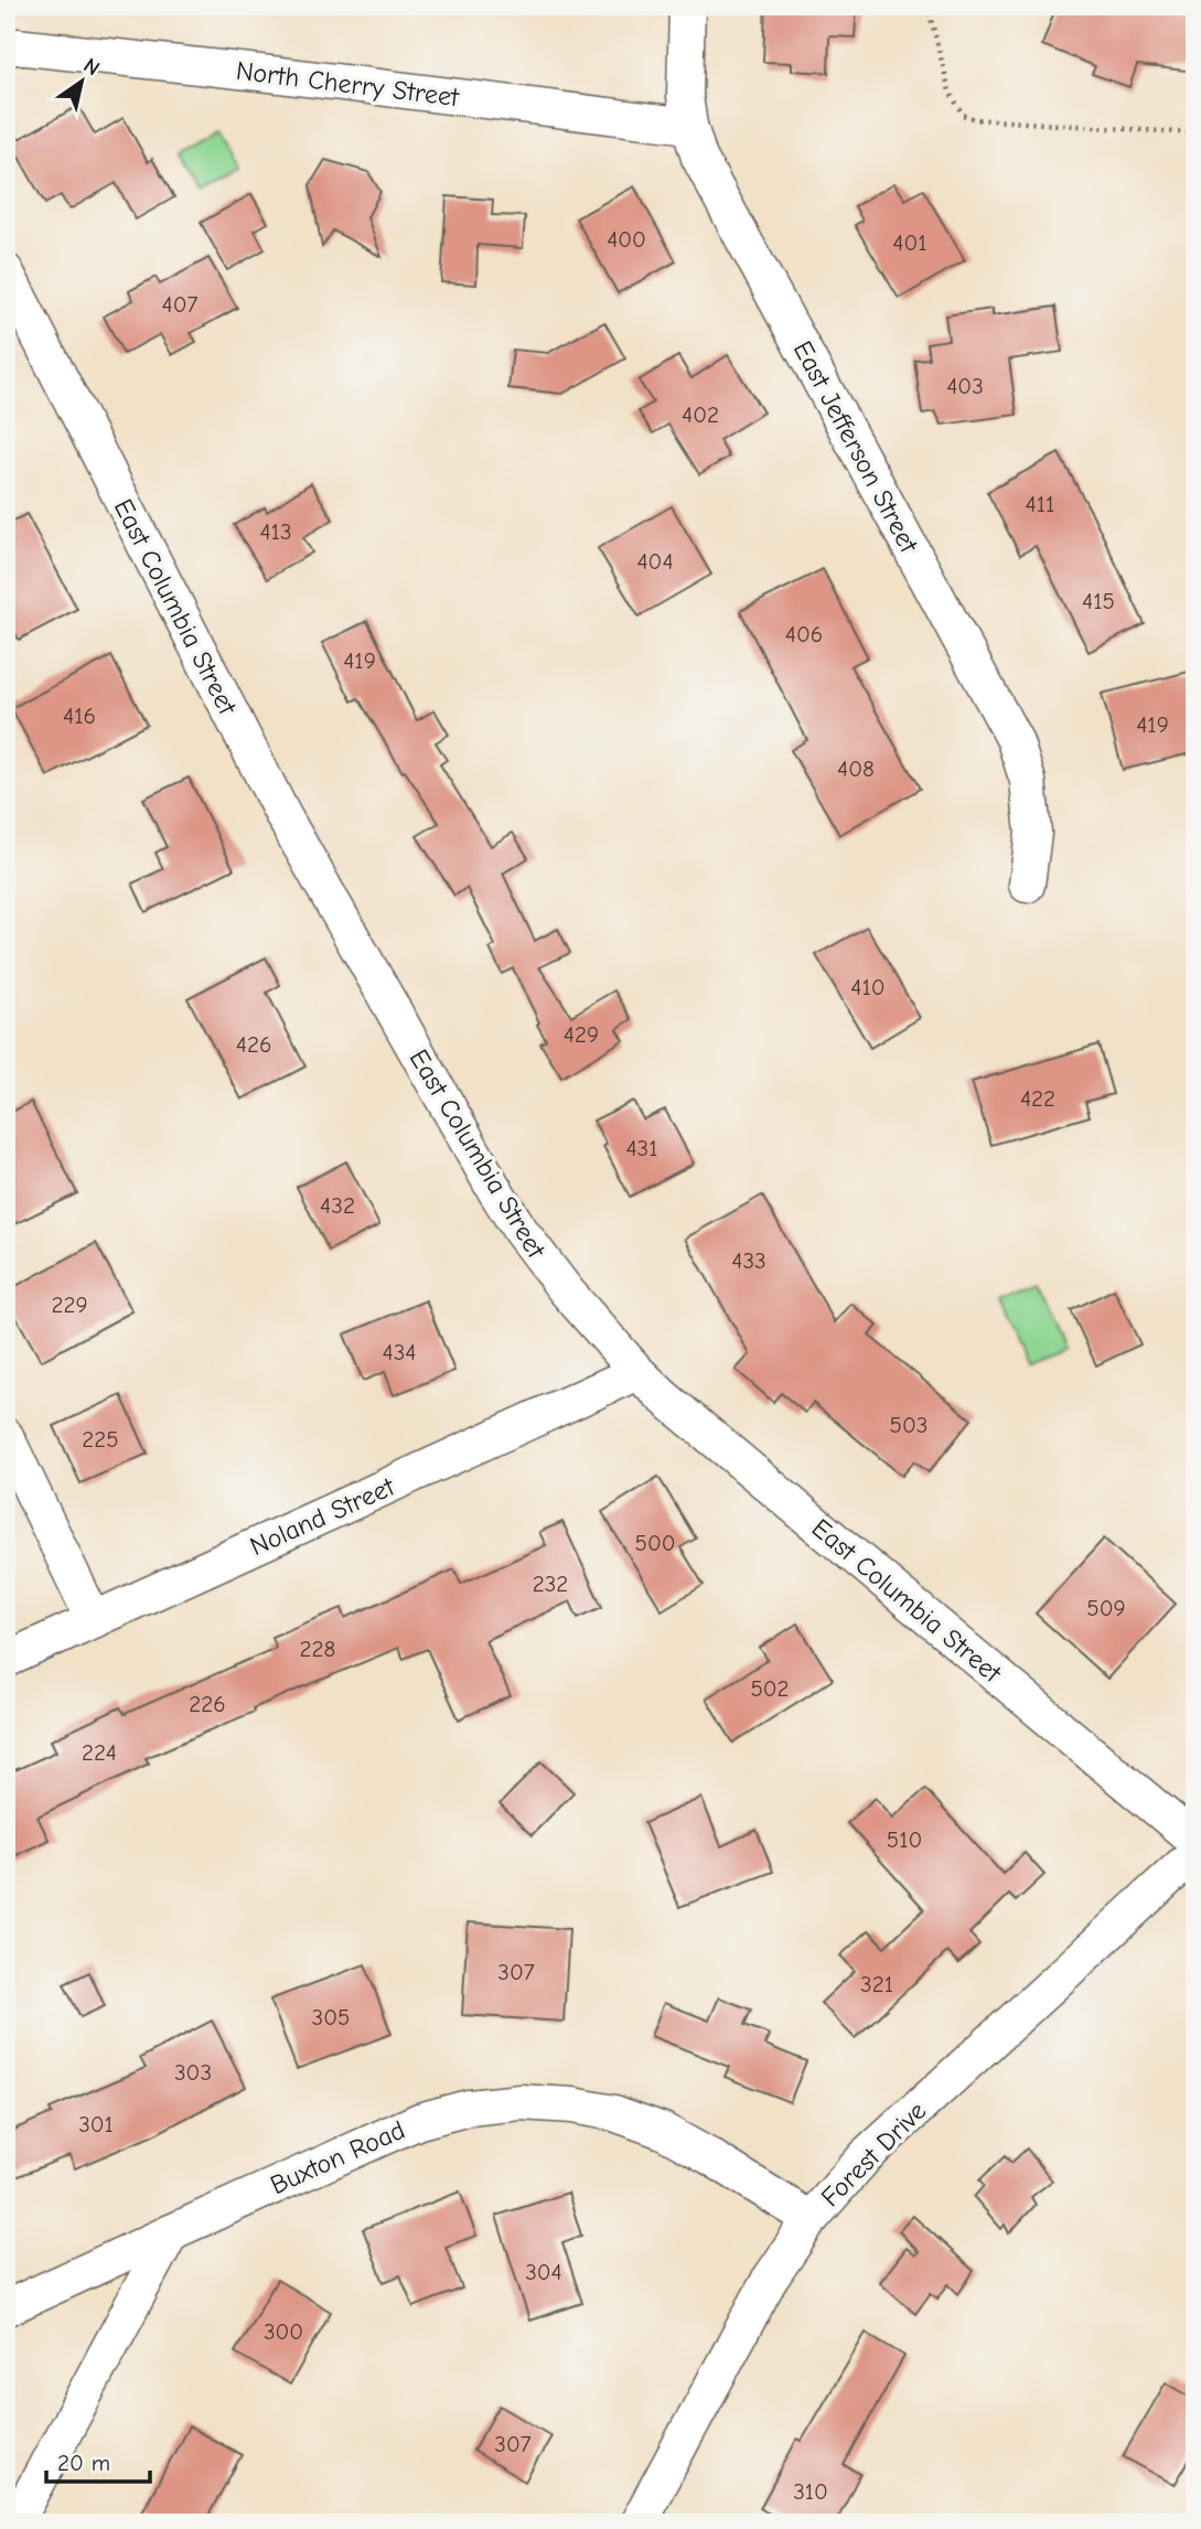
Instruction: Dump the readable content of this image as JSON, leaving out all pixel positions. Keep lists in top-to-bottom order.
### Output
{
  "streets": {
    "street": [
      "North Cherry Street",
      "East Jefferson Street",
      "East Columbia Street",
      "Noland Street",
      "Forest Drive",
      "Buxton Road"
    ]
  },
  "crossings": [
    ["North Cherry Street", "East Jefferson Street"],
    ["East Columbia Street", "Noland Street"],
    ["Forest Drive", "Buxton Road"]
  ],
  "house_numbers": [
    "400",
    "401",
    "407",
    "403",
    "402",
    "411",
    "413",
    "404",
    "415",
    "406",
    "419",
    "416",
    "419",
    "408",
    "410",
    "429",
    "426",
    "422",
    "431",
    "432",
    "433",
    "229",
    "434",
    "503",
    "225",
    "500",
    "232",
    "509",
    "228",
    "502",
    "226",
    "224",
    "510",
    "307",
    "321",
    "305",
    "303",
    "301",
    "304",
    "300",
    "307",
    "310"
  ],
  "scale_bar": "20 m",
  "north": "top right"
}
